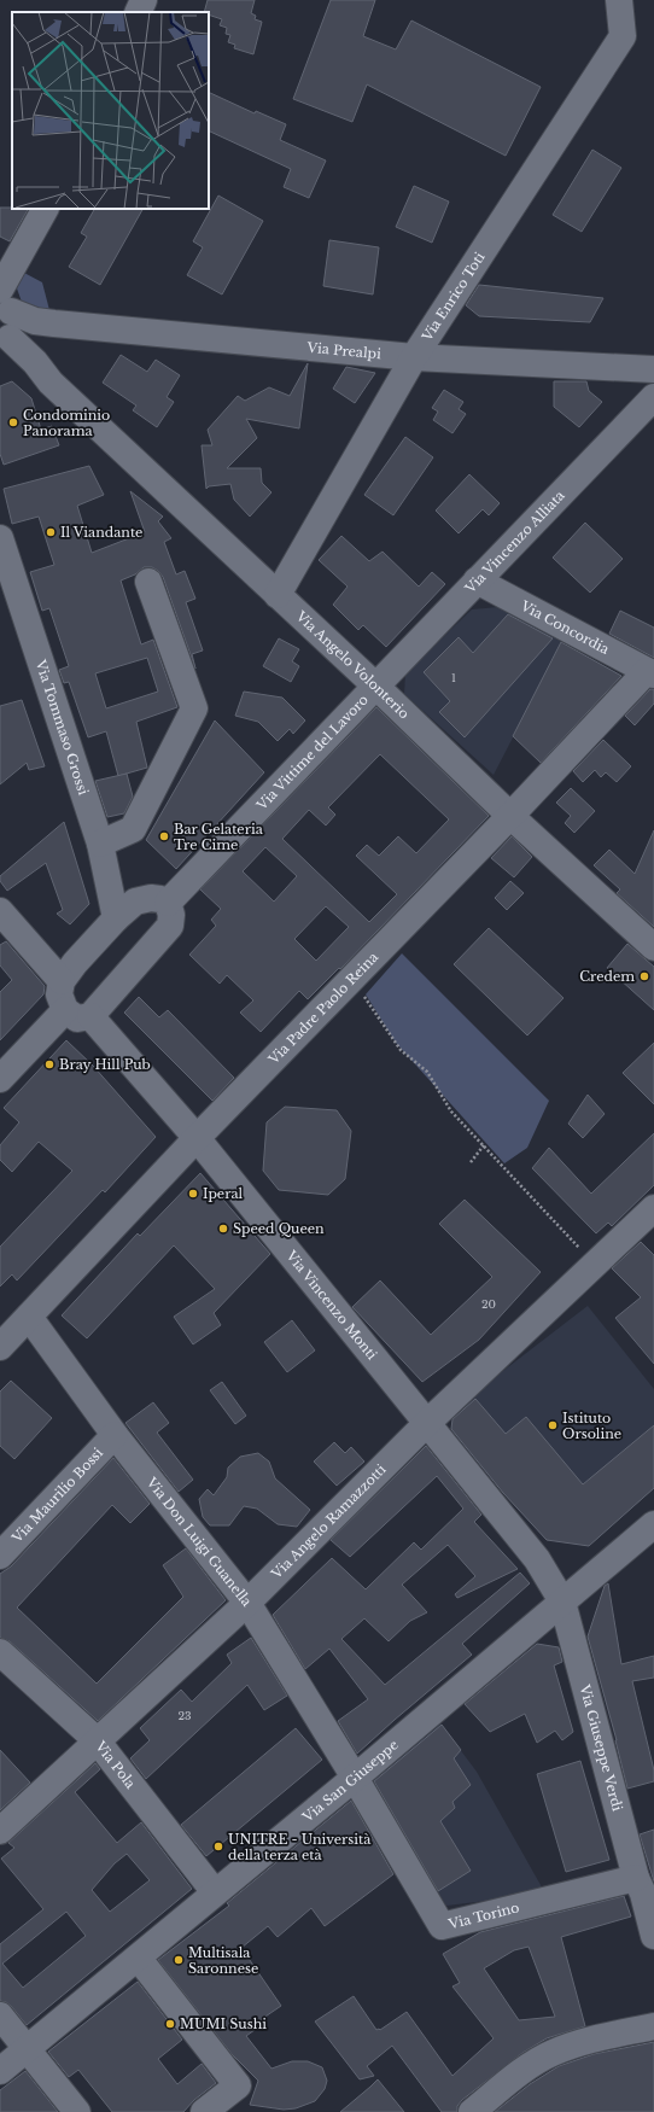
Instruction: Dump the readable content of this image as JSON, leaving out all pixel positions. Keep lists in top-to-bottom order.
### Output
{
  "streets": {
    "street": [
      "Via Enrico Toti",
      "Via Prealpi",
      "Via Vincenzo Alliata",
      "Via Concordia",
      "Via Angelo Volonterio",
      "Via Tommaso Grossi",
      "Via Vittime del Lavoro",
      "Via Padre Paolo Reina",
      "Via Vincenzo Monti",
      "Via Maurilio Bossi",
      "Via Angelo Ramazzotti",
      "Via Don Luigi Guanella",
      "Via Giuseppe Verdi",
      "Via Pola",
      "Via San Giuseppe",
      "Via Torino"
    ]
  },
  "crossings": [
    ["Via Enrico Toti", "Via Prealpi"],
    ["Via Enrico Toti", "Via Angelo Volonterio"],
    ["Via Prealpi", "Via Angelo Volonterio"],
    ["Via Vincenzo Alliata", "Via Concordia"],
    ["Via Vincenzo Alliata", "Via Angelo Volonterio"],
    ["Via Vincenzo Alliata", "Via Vittime del Lavoro"],
    ["Via Concordia", "Via Padre Paolo Reina"],
    ["Via Angelo Volonterio", "Via Vittime del Lavoro"],
    ["Via Angelo Volonterio", "Via Padre Paolo Reina"],
    ["Via Padre Paolo Reina", "Via Vincenzo Monti"],
    ["Via Padre Paolo Reina", "Via Don Luigi Guanella"],
    ["Via Vincenzo Monti", "Via Angelo Ramazzotti"],
    ["Via Vincenzo Monti", "Via Giuseppe Verdi"],
    ["Via Vincenzo Monti", "Via San Giuseppe"],
    ["Via Maurilio Bossi", "Via Don Luigi Guanella"],
    ["Via Angelo Ramazzotti", "Via Don Luigi Guanella"],
    ["Via Angelo Ramazzotti", "Via Pola"],
    ["Via Don Luigi Guanella", "Via San Giuseppe"],
    ["Via Don Luigi Guanella", "Via Torino"],
    ["Via Giuseppe Verdi", "Via San Giuseppe"],
    ["Via Giuseppe Verdi", "Via Torino"],
    ["Via Pola", "Via San Giuseppe"],
    ["Via San Giuseppe", "Via Torino"]
  ],
  "places": [
    "Condominio Panorama",
    "Il Viandante",
    "Bar Gelateria Tre Cime",
    "Credem",
    "Bray Hill Pub",
    "Iperal",
    "Speed Queen",
    "Istituto Orsoline",
    "UNITRE - Università della terza età",
    "Multisala Saronnese",
    "MUMI Sushi"
  ],
  "house_numbers": ["1", "20", "23"]
}
